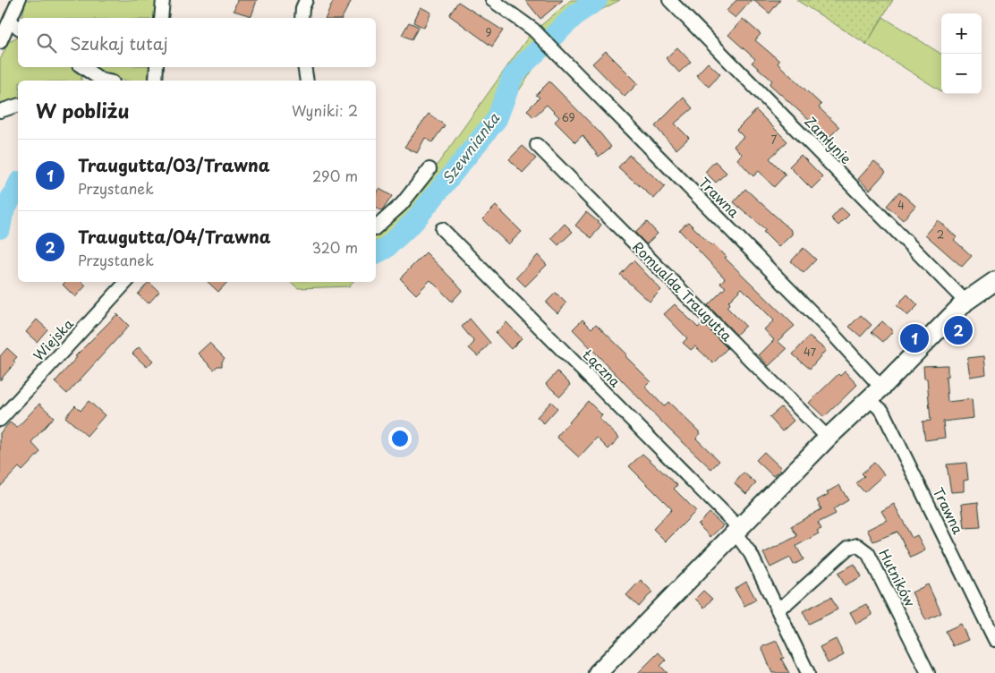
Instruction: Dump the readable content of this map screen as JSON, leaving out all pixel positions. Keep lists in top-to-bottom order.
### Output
{
  "streets": {
    "street": [
      "Zamłynie",
      "Trawna",
      "Romualda Traugutta",
      "Wiejska",
      "Łączna",
      "Hutników"
    ]
  },
  "crossings": [
    ["Łączna", "Hutników"]
  ],
  "water": ["Szewnianka"],
  "house_numbers": [
    "9",
    "69",
    "7",
    "4",
    "2",
    "47"
  ],
  "page": {
    "map_buttons": ["+", "−"],
    "search": "Szukaj tutaj",
    "heading": ["W pobliżu", "Wyniki: 2"],
    "list": [
      {
        "mark": "1",
        "name": "Traugutta/03/Trawna",
        "note": "Przystanek",
        "value": "290 m"
      },
      {
        "mark": "2",
        "name": "Traugutta/04/Trawna",
        "note": "Przystanek",
        "value": "320 m"
      }
    ],
    "pins": ["2", "1"]
  }
}
